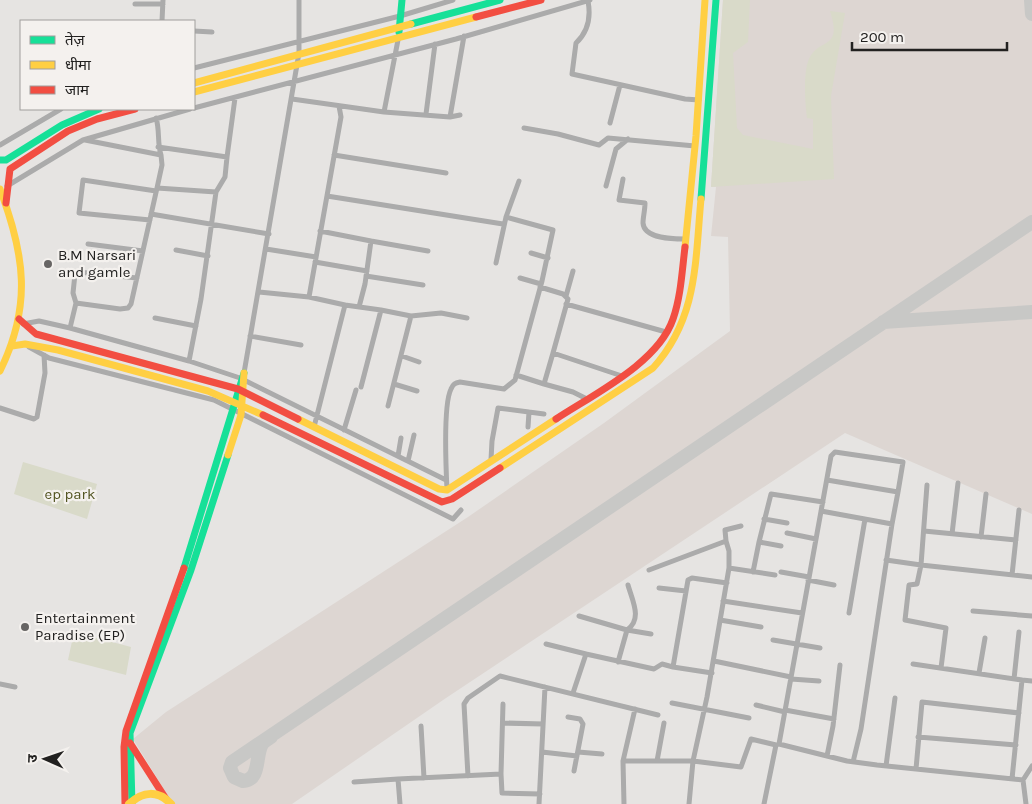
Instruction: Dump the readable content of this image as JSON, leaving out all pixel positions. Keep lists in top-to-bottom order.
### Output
{
  "parks": ["ep park"],
  "places": ["B.M Narsari and gamle", "Entertainment Paradise (EP)"],
  "legend": ["तेज़", "धीमा", "जाम"],
  "scale_bar": "200 m",
  "north": "left"
}
